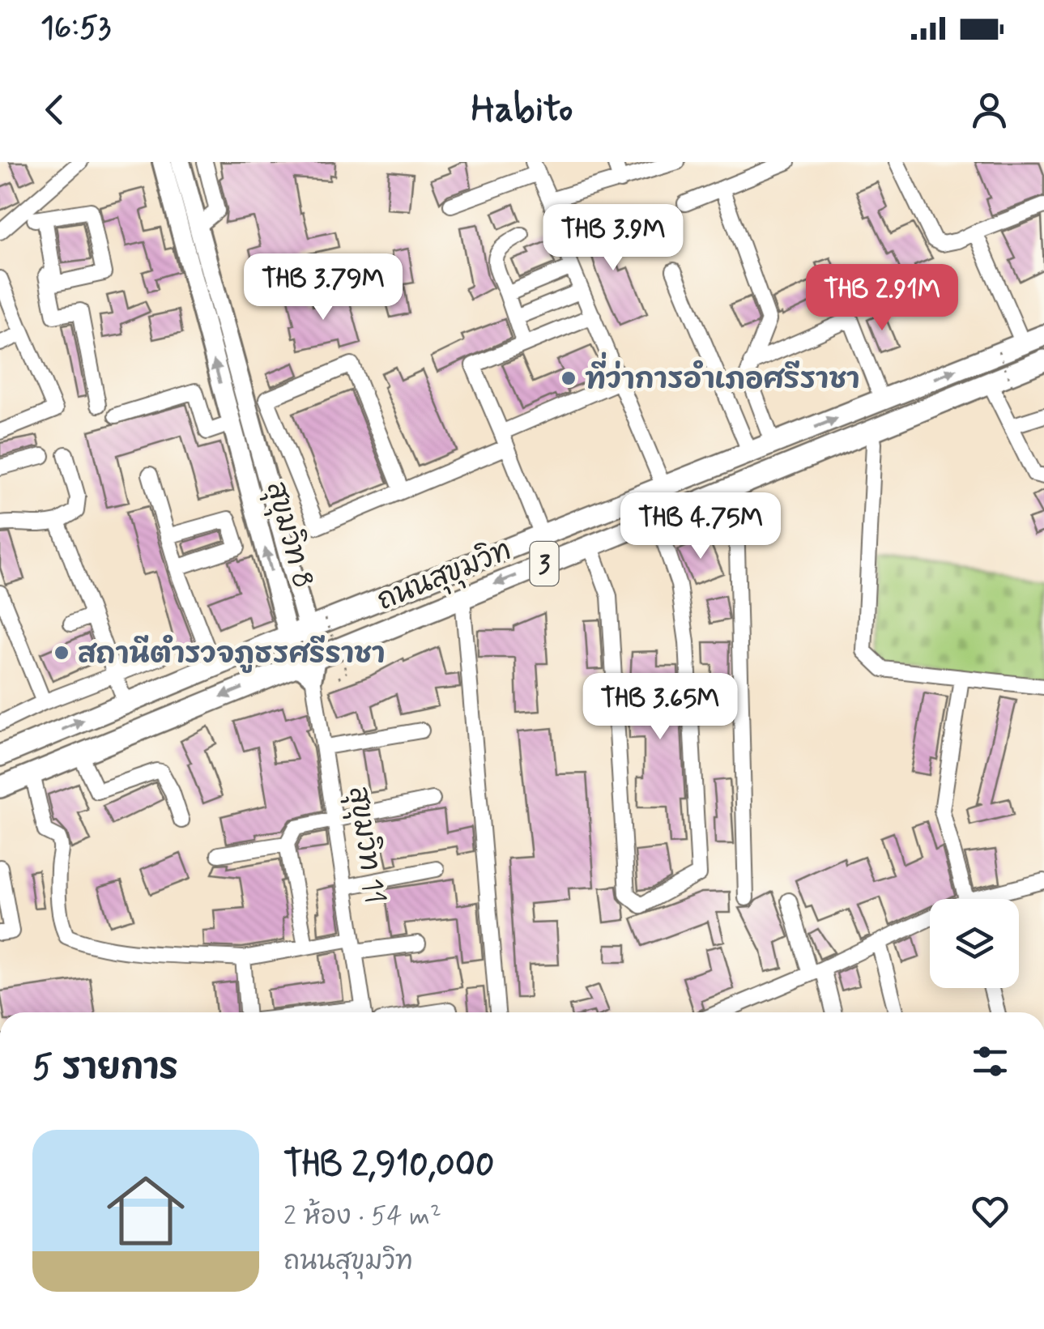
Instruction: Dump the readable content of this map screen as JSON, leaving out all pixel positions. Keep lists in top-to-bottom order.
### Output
{
  "streets": {
    "highway": ["3", "ถนนสุขุมวิท"],
    "main road": ["สุขุมวิท 8", "สุขุมวิท 11"]
  },
  "crossings": [
    ["สุขุมวิท 8", "ถนนสุขุมวิท"],
    ["สุขุมวิท 8", "สุขุมวิท 11"],
    ["ถนนสุขุมวิท", "สุขุมวิท 11"]
  ],
  "places": ["ที่ว่าการอำเภอศรีราชา", "สถานีตำรวจภูธรศรีราชา"],
  "page": {
    "status": "16:53",
    "header": "Habito",
    "price": [
      "THB 3.9M",
      "THB 3.79M",
      "THB 2.91M",
      "THB 4.75M",
      "THB 3.65M"
    ],
    "heading": "5 รายการ",
    "list": [
      {
        "name": "THB 2,910,000",
        "note": "2 ห้อง · 54 m² · ถนนสุขุมวิท"
      }
    ]
  }
}
